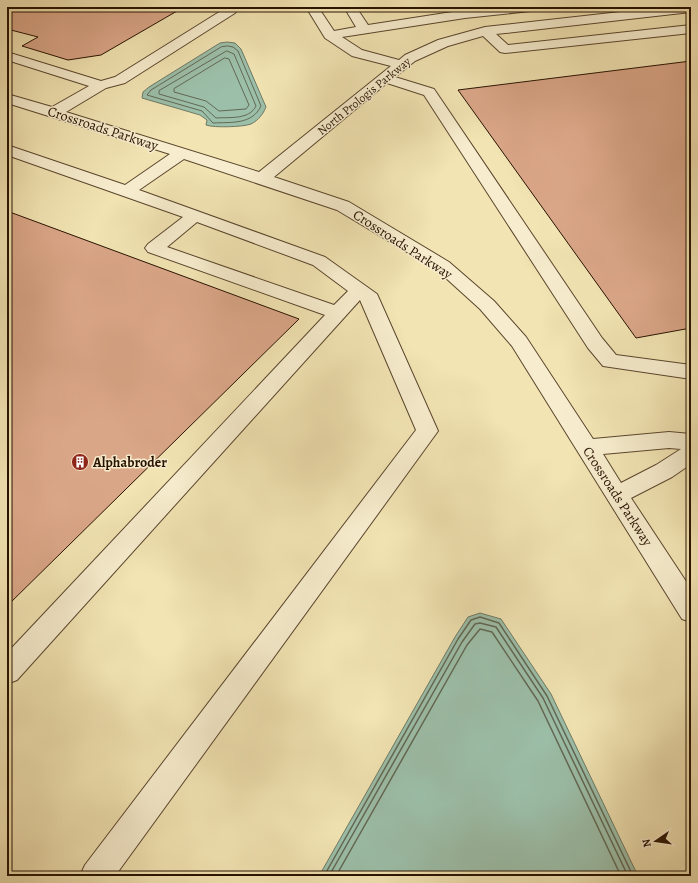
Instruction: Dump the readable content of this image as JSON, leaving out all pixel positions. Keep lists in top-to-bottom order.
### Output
{
  "streets": {
    "street": ["North Prologis Parkway", "Crossroads Parkway"]
  },
  "crossings": [
    ["North Prologis Parkway", "Crossroads Parkway"]
  ],
  "places": {
    "building": ["Alphabroder"]
  },
  "north": "left"
}
